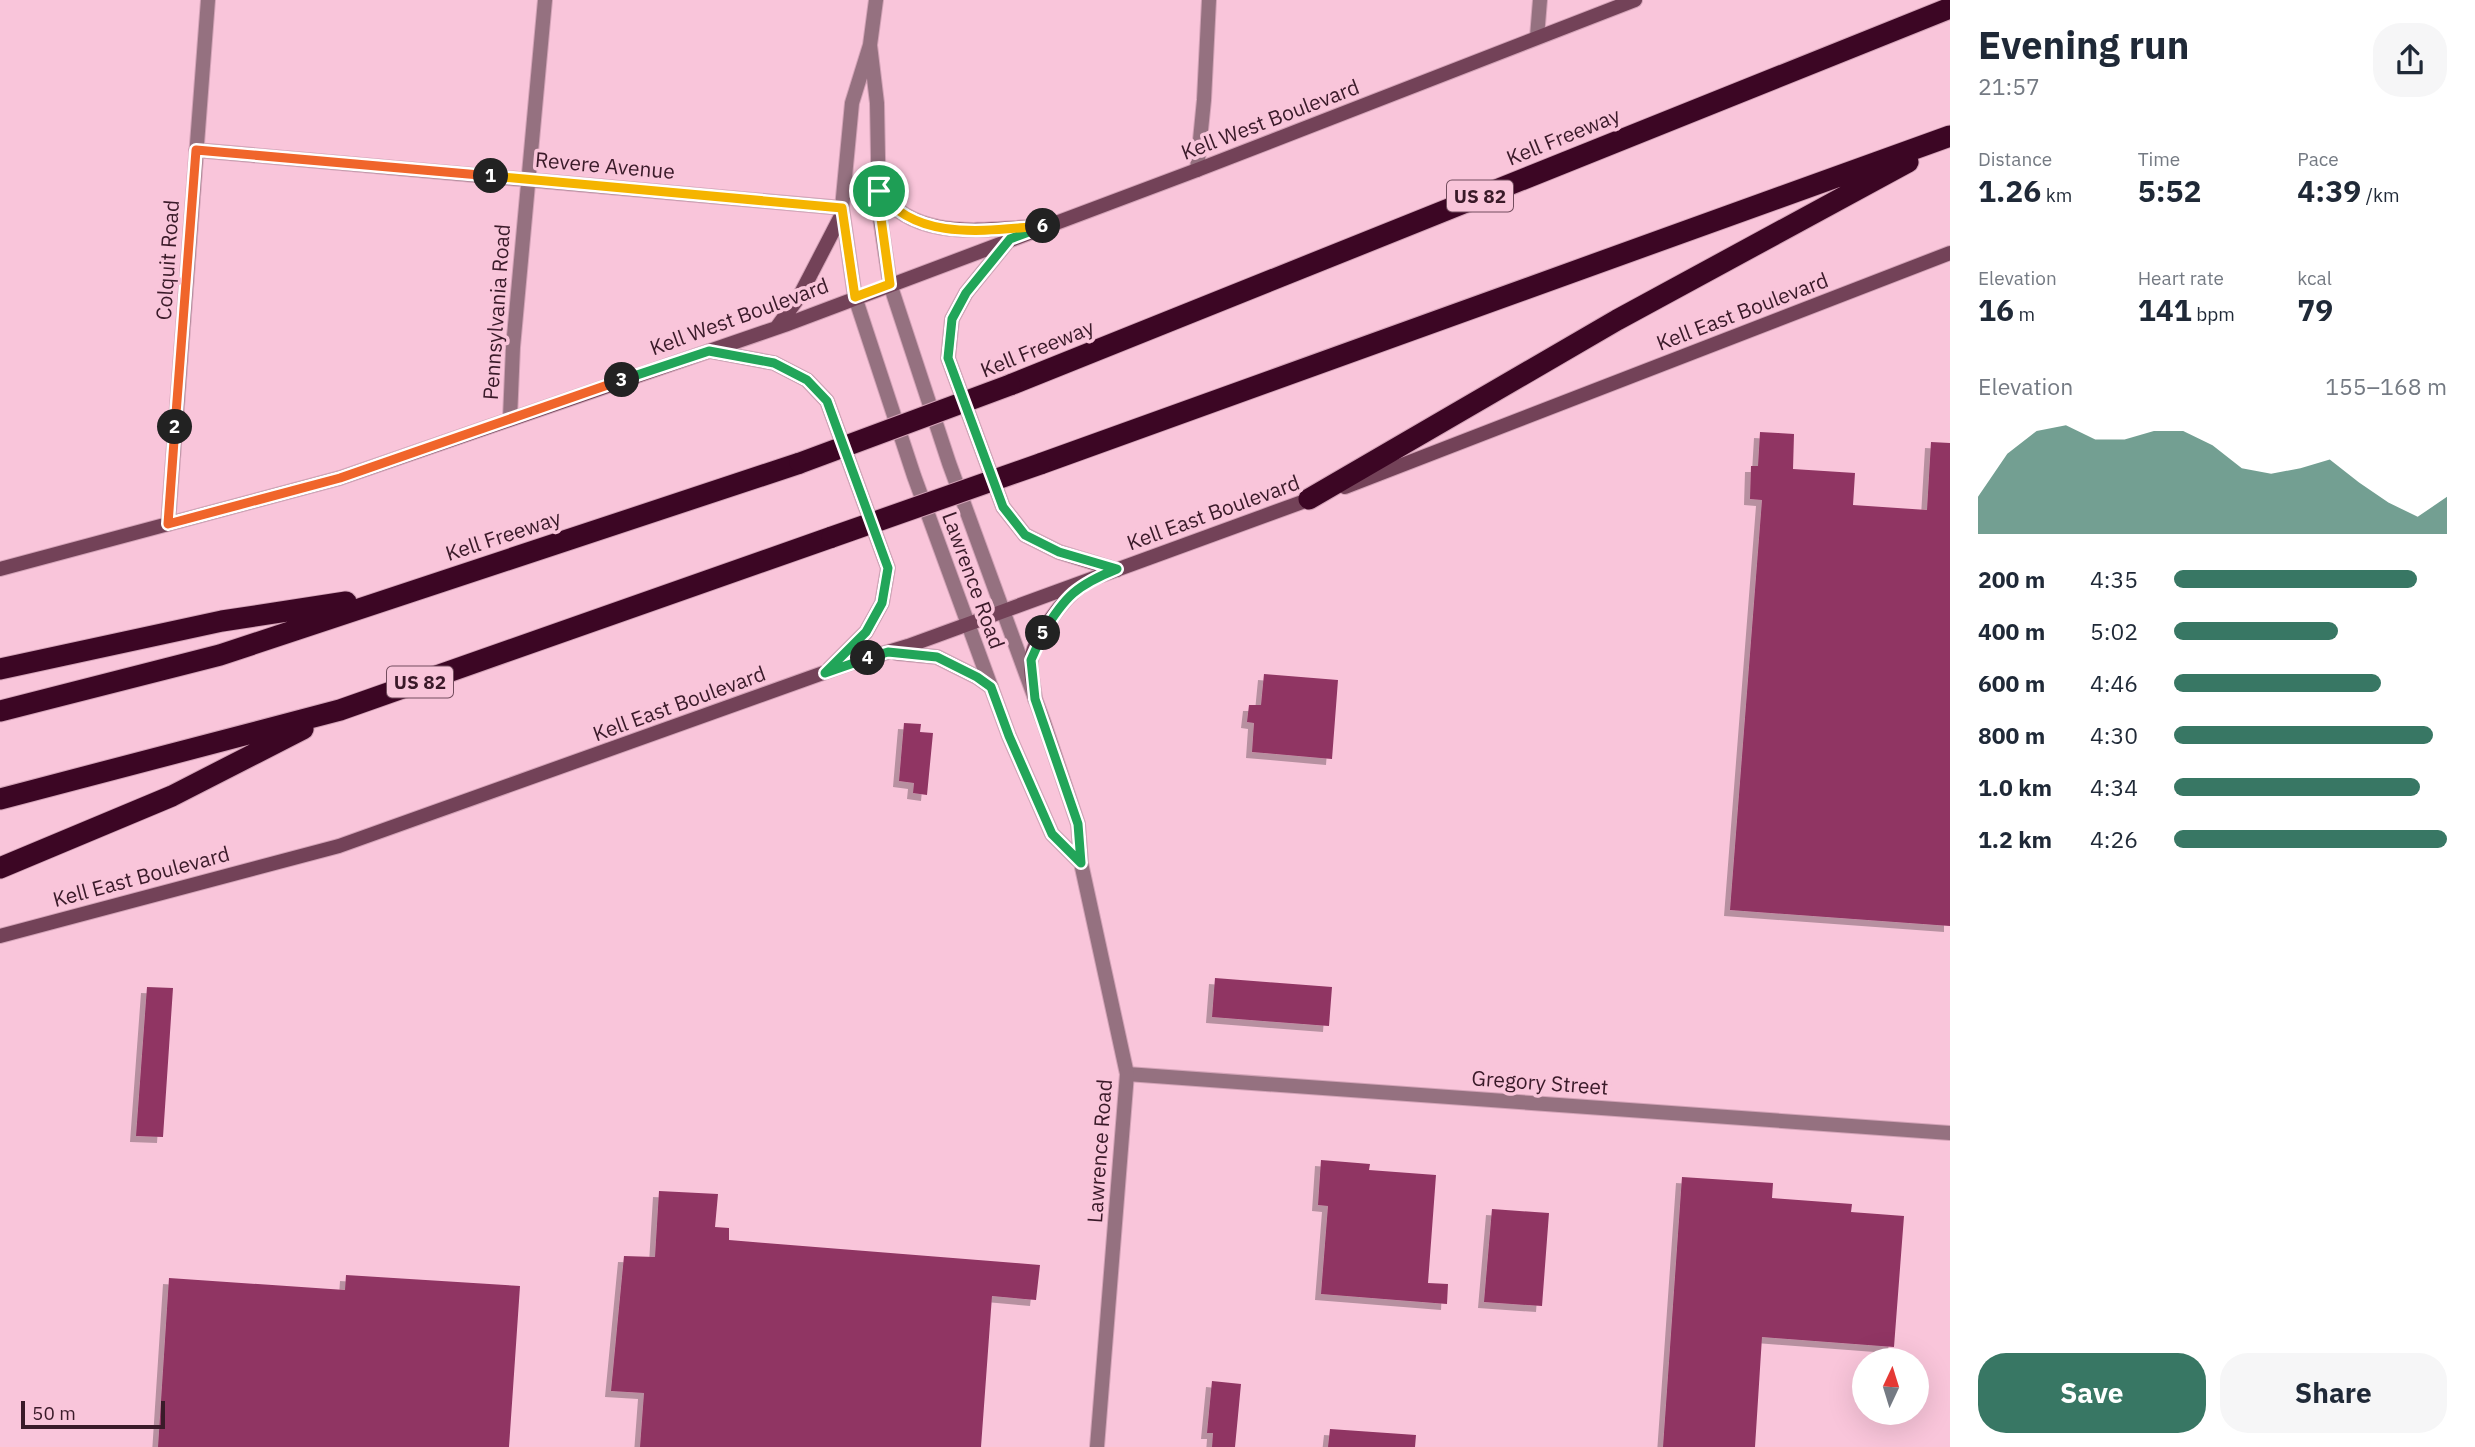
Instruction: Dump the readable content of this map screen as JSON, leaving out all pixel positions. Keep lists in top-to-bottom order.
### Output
{
  "streets": {
    "highway": ["Kell Freeway", "US 82"],
    "main road": ["Kell West Boulevard", "Kell East Boulevard"],
    "street": [
      "Revere Avenue",
      "Colquit Road",
      "Pennsylvania Road",
      "Lawrence Road",
      "Gregory Street"
    ]
  },
  "crossings": [
    ["Kell West Boulevard", "Colquit Road"],
    ["Kell West Boulevard", "Pennsylvania Road"],
    ["Kell West Boulevard", "Lawrence Road"],
    ["Revere Avenue", "Colquit Road"],
    ["Revere Avenue", "Pennsylvania Road"],
    ["Revere Avenue", "Lawrence Road"],
    ["Kell East Boulevard", "Lawrence Road"],
    ["Lawrence Road", "Gregory Street"]
  ],
  "scale_bar": "50 m",
  "north": "top",
  "page": {
    "heading": ["Evening run", "21:57"],
    "stats": [
      ["Distance", "1.26 km"],
      ["Time", "5:52"],
      ["Pace", "4:39 /km"],
      ["Elevation", "16 m"],
      ["Heart rate", "141 bpm"],
      ["kcal", "79"]
    ],
    "pins": [
      "1",
      "6",
      "3",
      "2",
      "5",
      "4"
    ],
    "chart": ["Elevation", "155–168 m"],
    "list": [
      {
        "name": "200 m",
        "note": "4:35"
      },
      {
        "name": "400 m",
        "note": "5:02"
      },
      {
        "name": "600 m",
        "note": "4:46"
      },
      {
        "name": "800 m",
        "note": "4:30"
      },
      {
        "name": "1.0 km",
        "note": "4:34"
      },
      {
        "name": "1.2 km",
        "note": "4:26"
      }
    ],
    "buttons": ["Save", "Share"],
    "scale": "50 m"
  }
}
